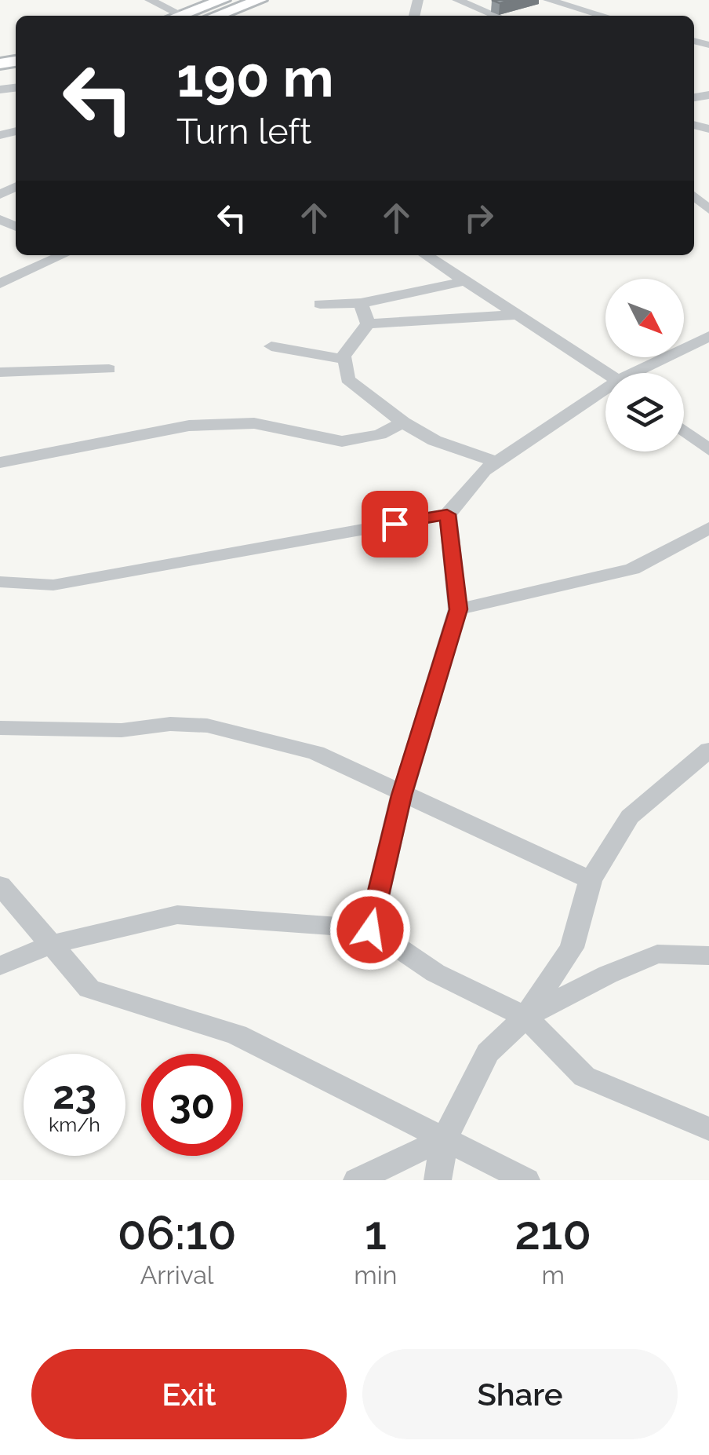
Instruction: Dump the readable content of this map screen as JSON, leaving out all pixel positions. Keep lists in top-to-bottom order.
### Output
{
  "north": "bottom right",
  "page": {
    "turn": ["190 m", "Turn left"],
    "speed": "23 km/h",
    "limit": "30",
    "eta": [
      "06:10",
      "Arrival",
      "1",
      "min",
      "210",
      "m"
    ],
    "buttons": ["Exit", "Share"]
  }
}
